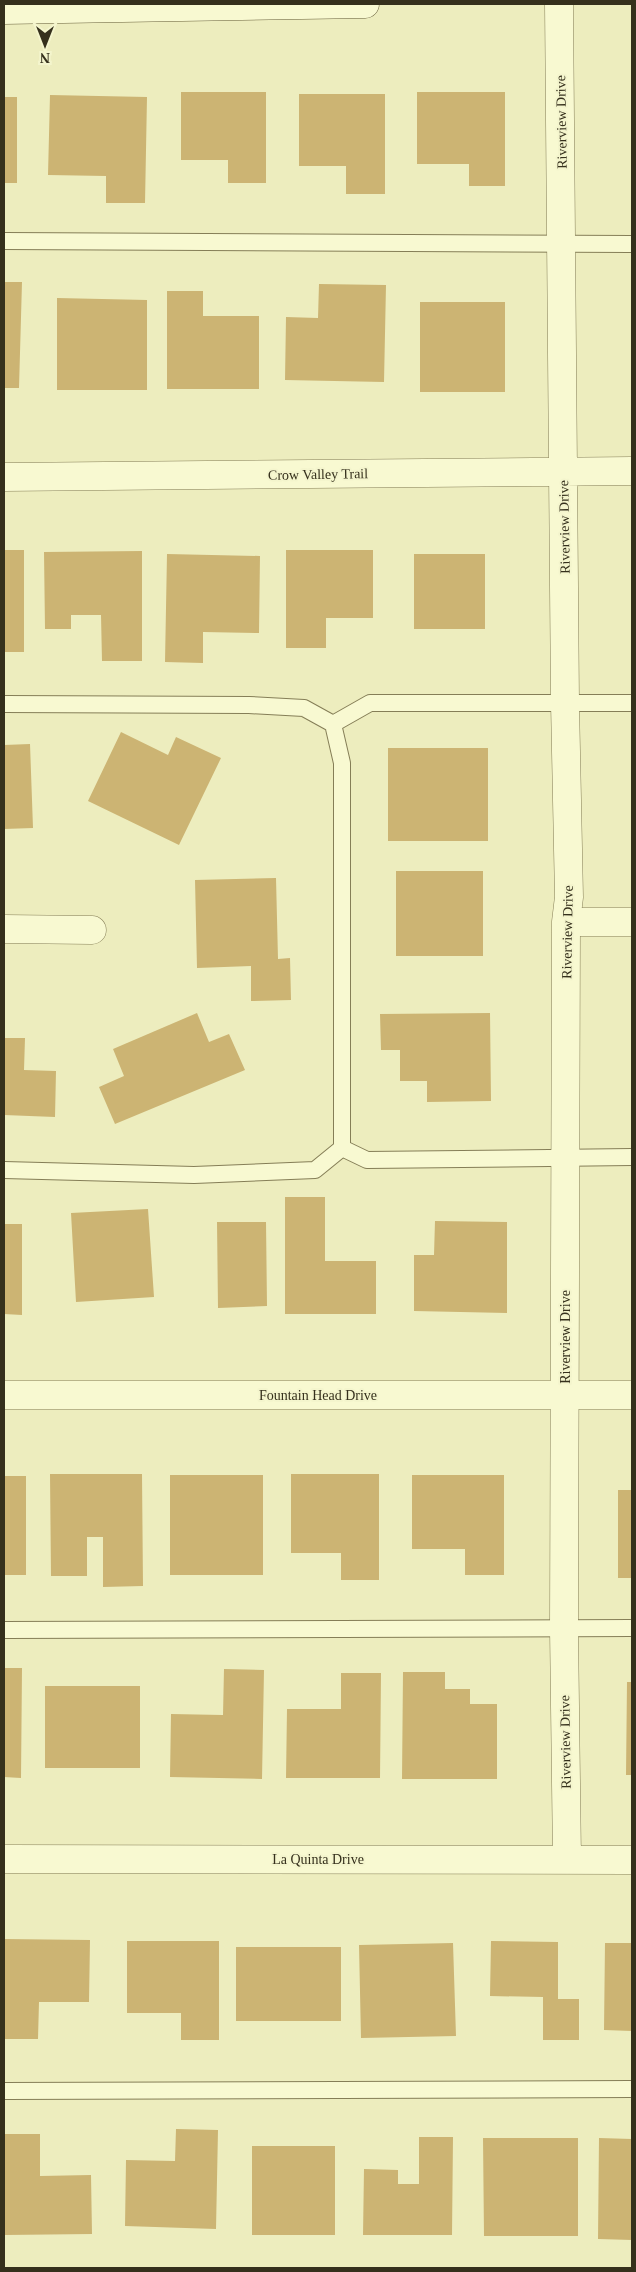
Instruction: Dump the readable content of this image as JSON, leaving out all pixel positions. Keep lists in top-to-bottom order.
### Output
{
  "streets": {
    "street": [
      "Riverview Drive",
      "Crow Valley Trail",
      "Fountain Head Drive",
      "La Quinta Drive"
    ]
  },
  "crossings": [
    ["Riverview Drive", "Crow Valley Trail"],
    ["Riverview Drive", "Fountain Head Drive"],
    ["Riverview Drive", "La Quinta Drive"]
  ],
  "north": "bottom"
}
